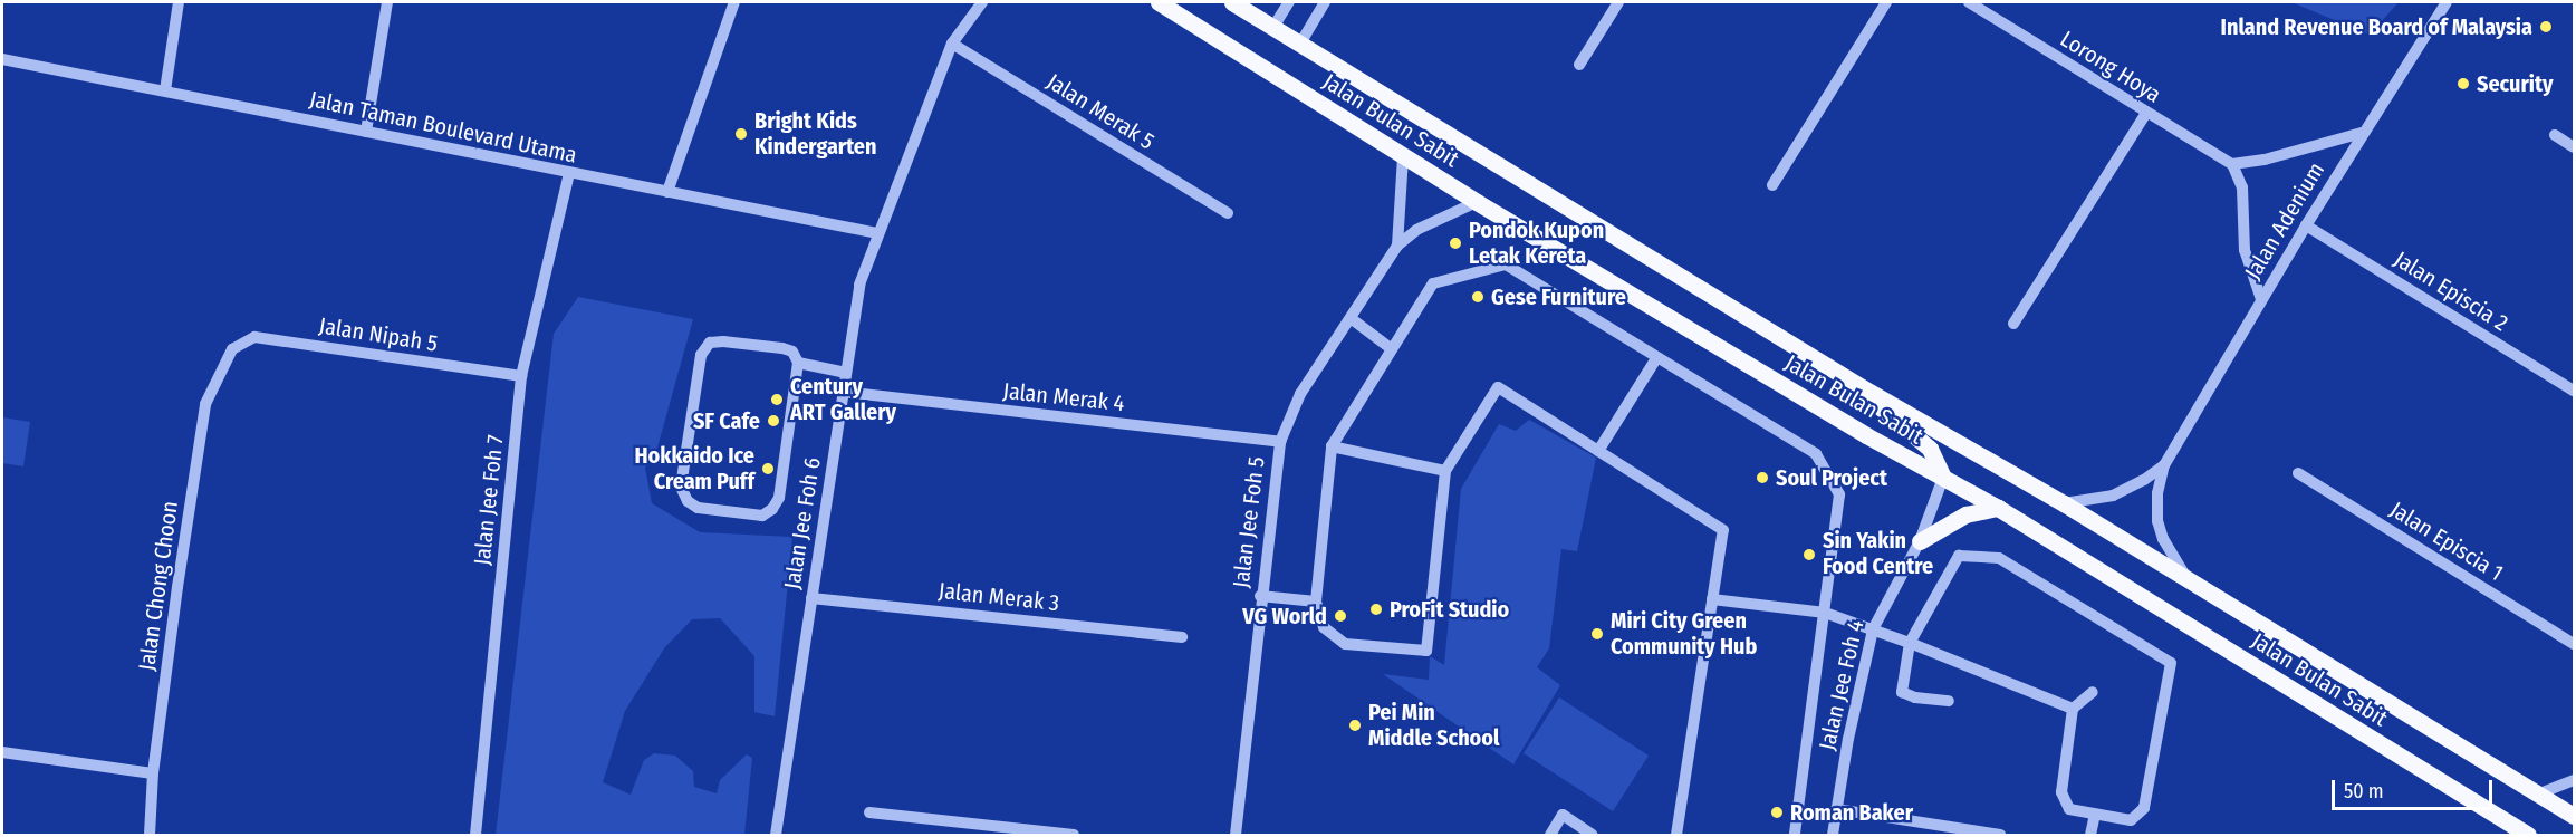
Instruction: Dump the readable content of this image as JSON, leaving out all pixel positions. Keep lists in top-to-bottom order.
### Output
{
  "streets": {
    "main road": ["Jalan Bulan Sabit"],
    "street": [
      "Lorong Hoya",
      "Jalan Merak 5",
      "Jalan Taman Boulevard Utama",
      "Jalan Adenium",
      "Jalan Episcia 2",
      "Jalan Nipah 5",
      "Jalan Merak 4",
      "Jalan Jee Foh 7",
      "Jalan Jee Foh 5",
      "Jalan Jee Foh 6",
      "Jalan Episcia 1",
      "Jalan Chong Choon",
      "Jalan Merak 3",
      "Jalan Jee Foh 4"
    ]
  },
  "crossings": [
    ["Jalan Merak 5", "Jalan Jee Foh 6"],
    ["Jalan Bulan Sabit", "Jalan Adenium"],
    ["Jalan Bulan Sabit", "Jalan Jee Foh 5"],
    ["Jalan Bulan Sabit", "Jalan Jee Foh 4"],
    ["Jalan Taman Boulevard Utama", "Jalan Jee Foh 7"],
    ["Jalan Taman Boulevard Utama", "Jalan Jee Foh 6"],
    ["Jalan Adenium", "Jalan Episcia 2"],
    ["Jalan Nipah 5", "Jalan Jee Foh 7"],
    ["Jalan Nipah 5", "Jalan Chong Choon"],
    ["Jalan Merak 4", "Jalan Jee Foh 5"],
    ["Jalan Merak 4", "Jalan Jee Foh 6"],
    ["Jalan Jee Foh 6", "Jalan Merak 3"]
  ],
  "places": [
    "Inland Revenue Board of Malaysia",
    "Security",
    "Bright Kids Kindergarten",
    "Pondok Kupon Letak Kereta",
    "Gese Furniture",
    "Century ART Gallery",
    "SF Cafe",
    "Hokkaido Ice Cream Puff",
    "Soul Project",
    "Sin Yakin Food Centre",
    "ProFit Studio",
    "VG World",
    "Miri City Green Community Hub",
    "Pei Min Middle School",
    "Roman Baker"
  ],
  "scale_bar": "50 m"
}
